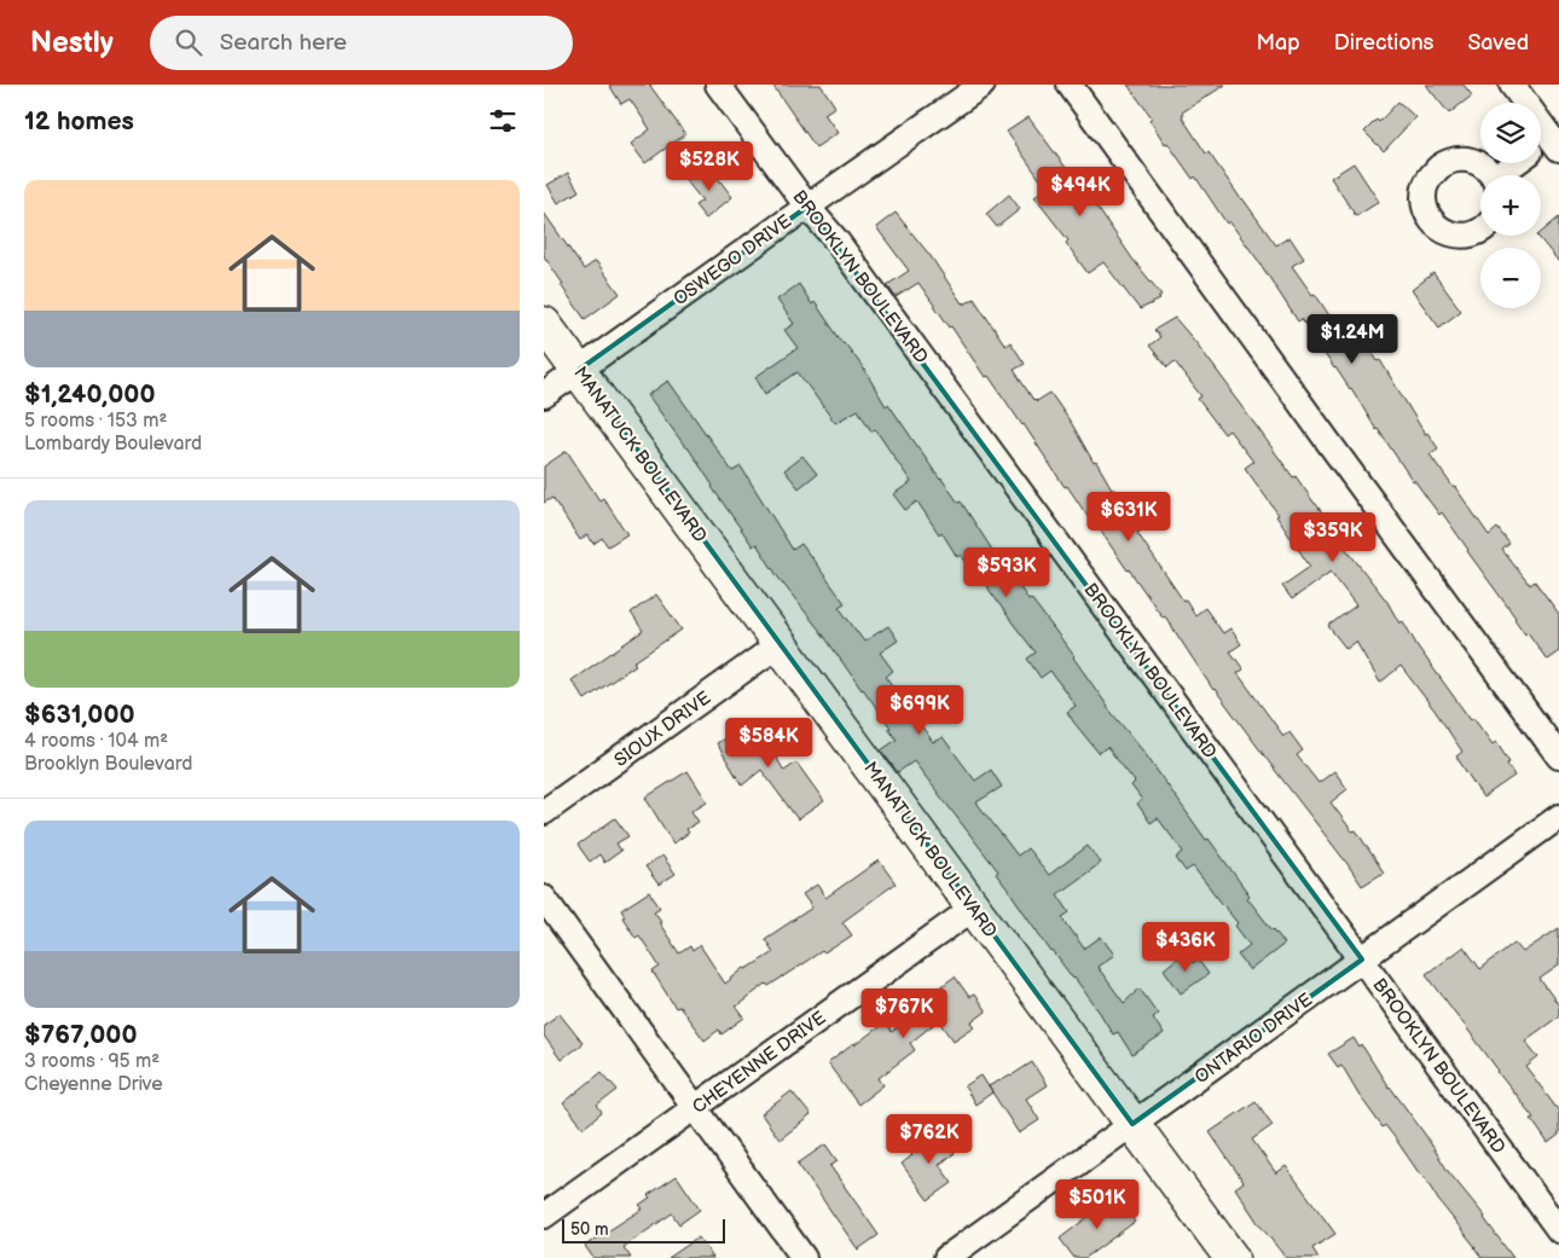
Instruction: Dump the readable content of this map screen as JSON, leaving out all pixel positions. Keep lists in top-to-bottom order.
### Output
{
  "streets": {
    "street": [
      "OSWEGO DRIVE",
      "BROOKLYN BOULEVARD",
      "MANATUCK BOULEVARD",
      "SIOUX DRIVE",
      "ONTARIO DRIVE",
      "CHEYENNE DRIVE"
    ]
  },
  "crossings": [
    ["OSWEGO DRIVE", "BROOKLYN BOULEVARD"],
    ["OSWEGO DRIVE", "MANATUCK BOULEVARD"],
    ["BROOKLYN BOULEVARD", "ONTARIO DRIVE"],
    ["MANATUCK BOULEVARD", "SIOUX DRIVE"],
    ["MANATUCK BOULEVARD", "ONTARIO DRIVE"],
    ["MANATUCK BOULEVARD", "CHEYENNE DRIVE"]
  ],
  "scale_bar": "50 m",
  "page": {
    "header": "Nestly",
    "search": "Search here",
    "nav": ["Map", "Directions", "Saved"],
    "heading": "12 homes",
    "map_buttons": ["+", "−"],
    "price": [
      "$528K",
      "$494K",
      "$1.24M",
      "$631K",
      "$359K",
      "$593K",
      "$699K",
      "$584K",
      "$436K",
      "$767K",
      "$762K",
      "$501K"
    ],
    "list": [
      {
        "name": "$1,240,000",
        "note": "5 rooms · 153 m² · Lombardy Boulevard"
      },
      {
        "name": "$631,000",
        "note": "4 rooms · 104 m² · Brooklyn Boulevard"
      },
      {
        "name": "$767,000",
        "note": "3 rooms · 95 m² · Cheyenne Drive"
      }
    ],
    "scale": "50 m"
  }
}
